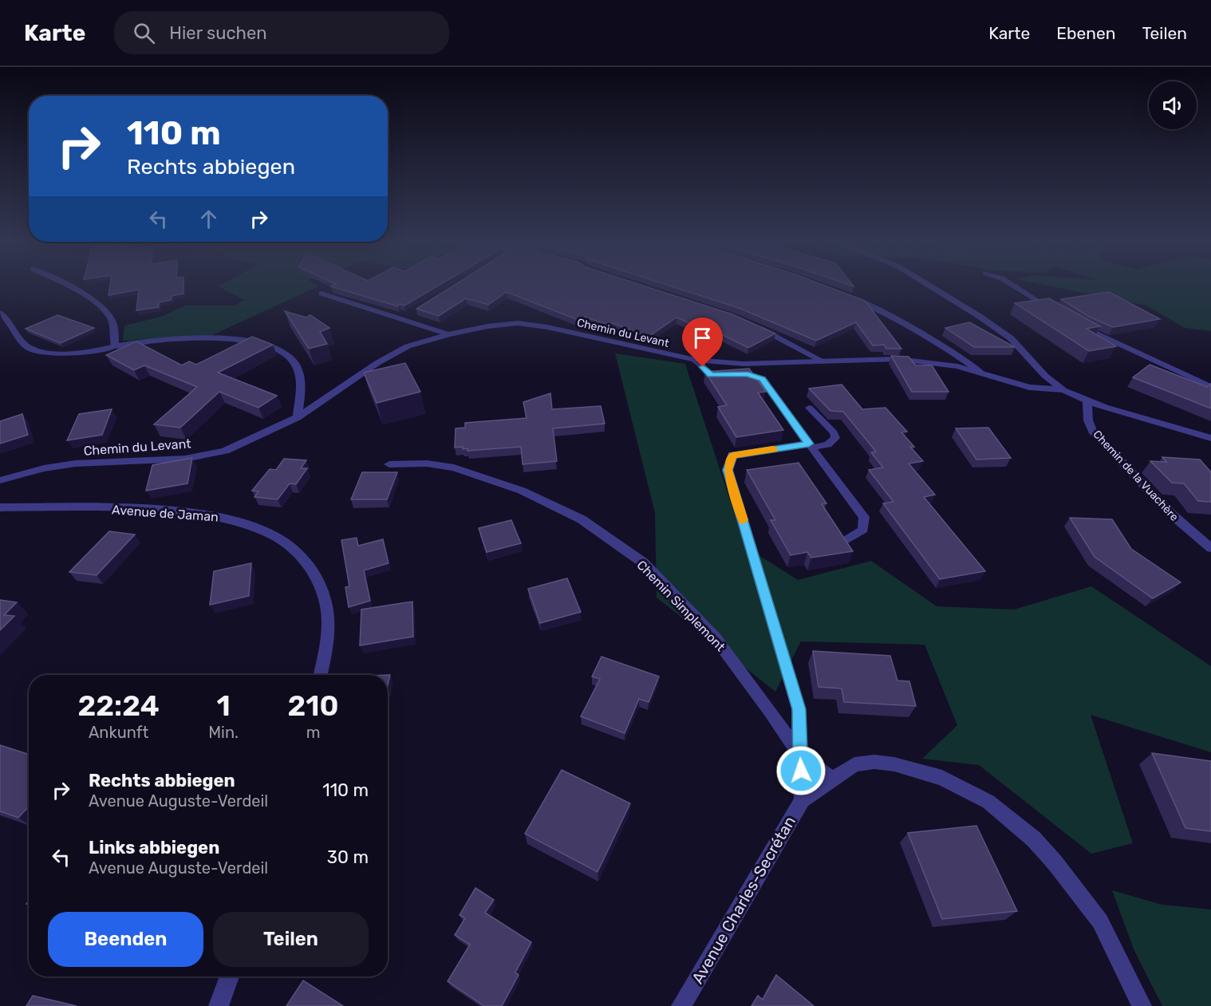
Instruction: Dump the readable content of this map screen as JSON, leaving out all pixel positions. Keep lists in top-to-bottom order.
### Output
{
  "streets": {
    "street": [
      "Chemin du Levant",
      "Chemin de la Vuachère",
      "Avenue de Jaman",
      "Chemin Simplemont",
      "Avenue Charles-Secrétan"
    ]
  },
  "page": {
    "header": "Karte",
    "search": "Hier suchen",
    "nav": ["Karte", "Ebenen", "Teilen"],
    "turn": ["110 m", "Rechts abbiegen"],
    "eta": [
      "22:24",
      "Ankunft",
      "1",
      "Min.",
      "210",
      "m"
    ],
    "list": [
      {
        "name": "Rechts abbiegen",
        "note": "Avenue Auguste-Verdeil",
        "value": "110 m"
      },
      {
        "name": "Links abbiegen",
        "note": "Avenue Auguste-Verdeil",
        "value": "30 m"
      }
    ],
    "buttons": ["Beenden", "Teilen"]
  }
}
